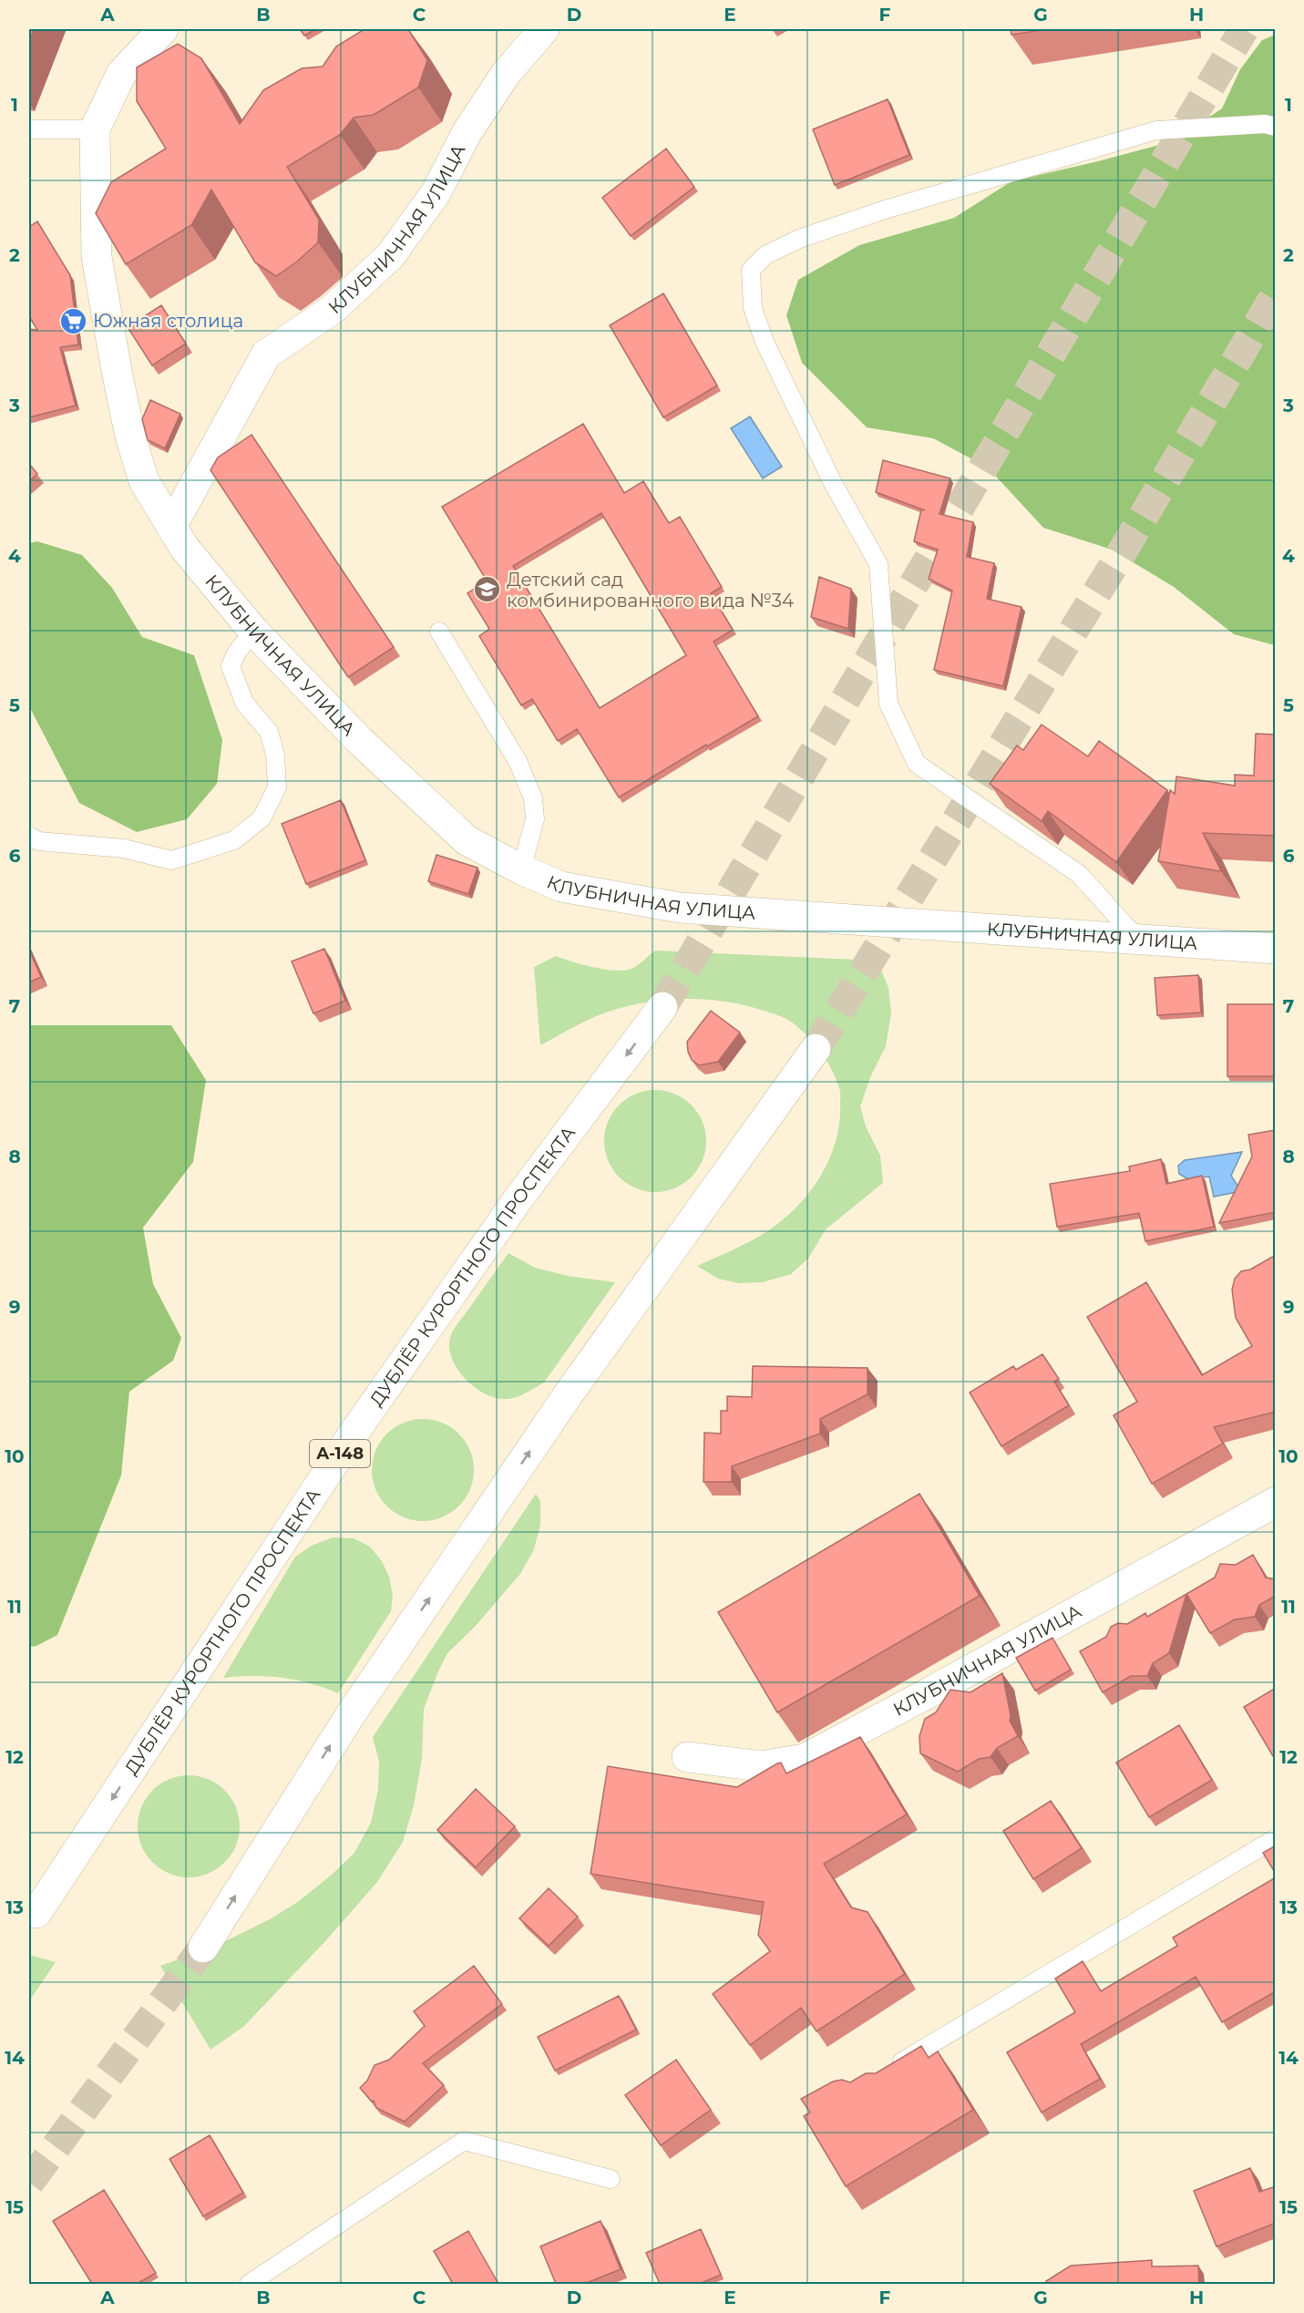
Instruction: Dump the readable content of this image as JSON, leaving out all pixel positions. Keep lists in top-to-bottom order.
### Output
{
  "streets": {
    "street": ["КЛУБНИЧНАЯ УЛИЦА", "ДУБЛЁР КУРОРТНОГО ПРОСПЕКТА", "А-148"]
  },
  "places": {
    "supermarket": ["Южная столица"],
    "school or university": ["Детский сад комбинированного вида №34"]
  },
  "grid": {
    "columns": [
      "A",
      "B",
      "C",
      "D",
      "E",
      "F",
      "G",
      "H"
    ],
    "rows": [
      "1",
      "2",
      "3",
      "4",
      "5",
      "6",
      "7",
      "8",
      "9",
      "10",
      "11",
      "12",
      "13",
      "14",
      "15"
    ]
  }
}
